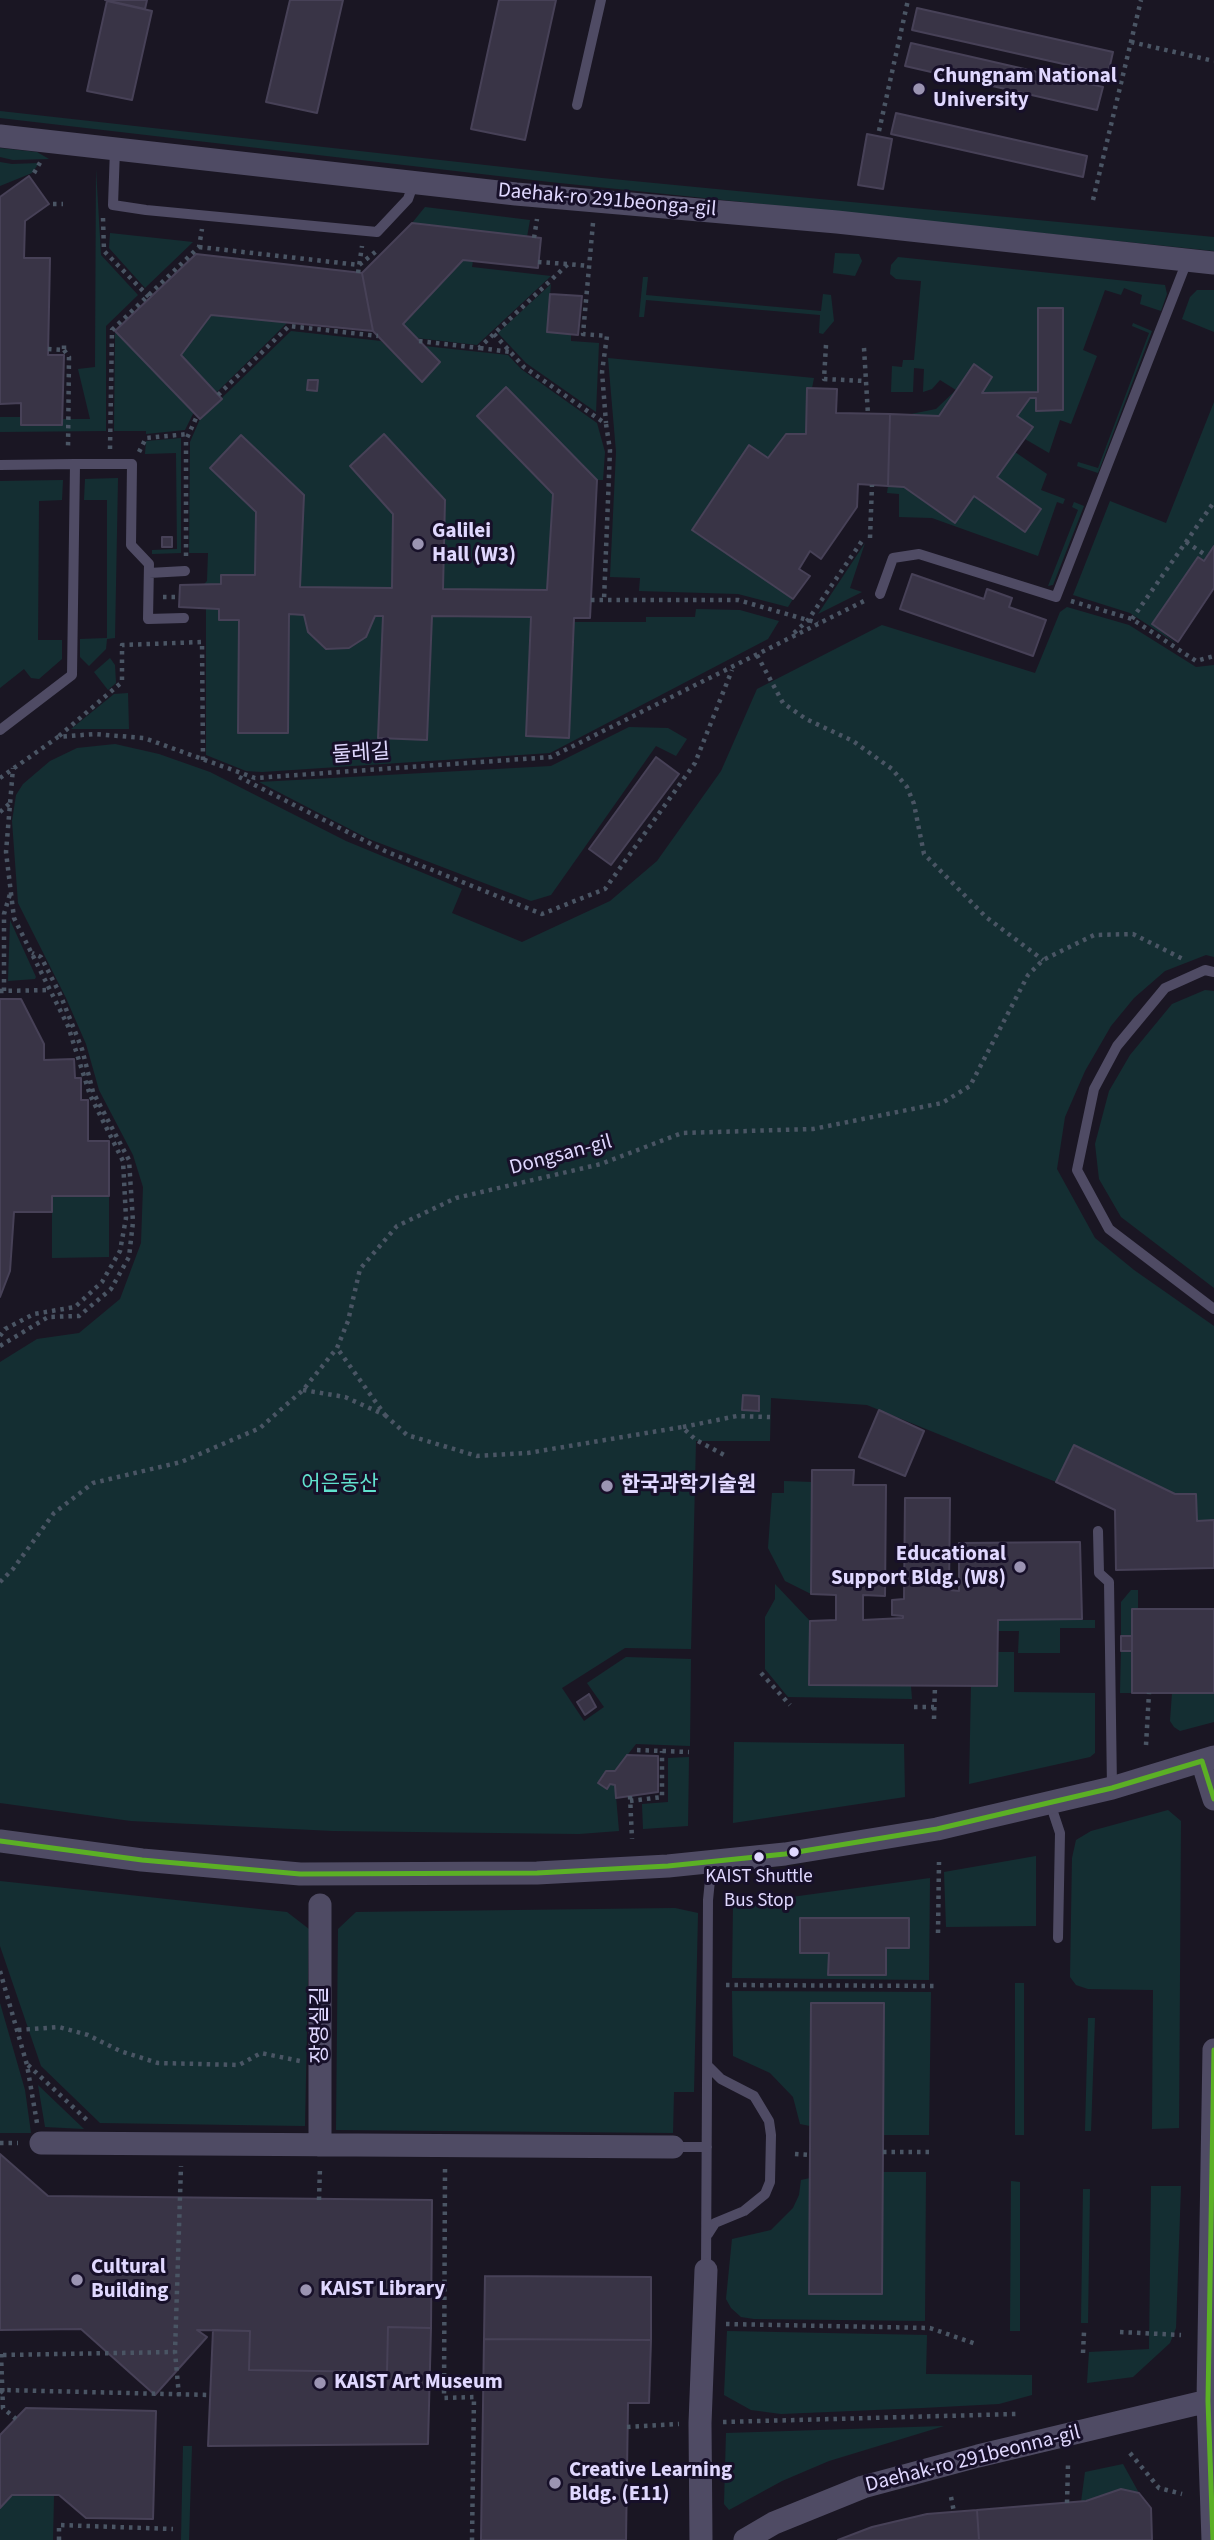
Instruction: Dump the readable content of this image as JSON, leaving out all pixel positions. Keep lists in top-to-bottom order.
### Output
{
  "streets": {
    "street": ["Daehak-ro 291beonga-gil", "장영실길", "Daehak-ro 291beonna-gil"],
    "path": ["둘레길", "Dongsan-gil"]
  },
  "parks": ["어은동산"],
  "places": [
    "Chungnam National University",
    "Galilei Hall (W3)",
    "한국과학기술원",
    "Educational Support Bldg. (W8)",
    "KAIST Shuttle Bus Stop",
    "Cultural Building",
    "KAIST Library",
    "KAIST Art Museum",
    "Creative Learning Bldg. (E11)"
  ]
}
